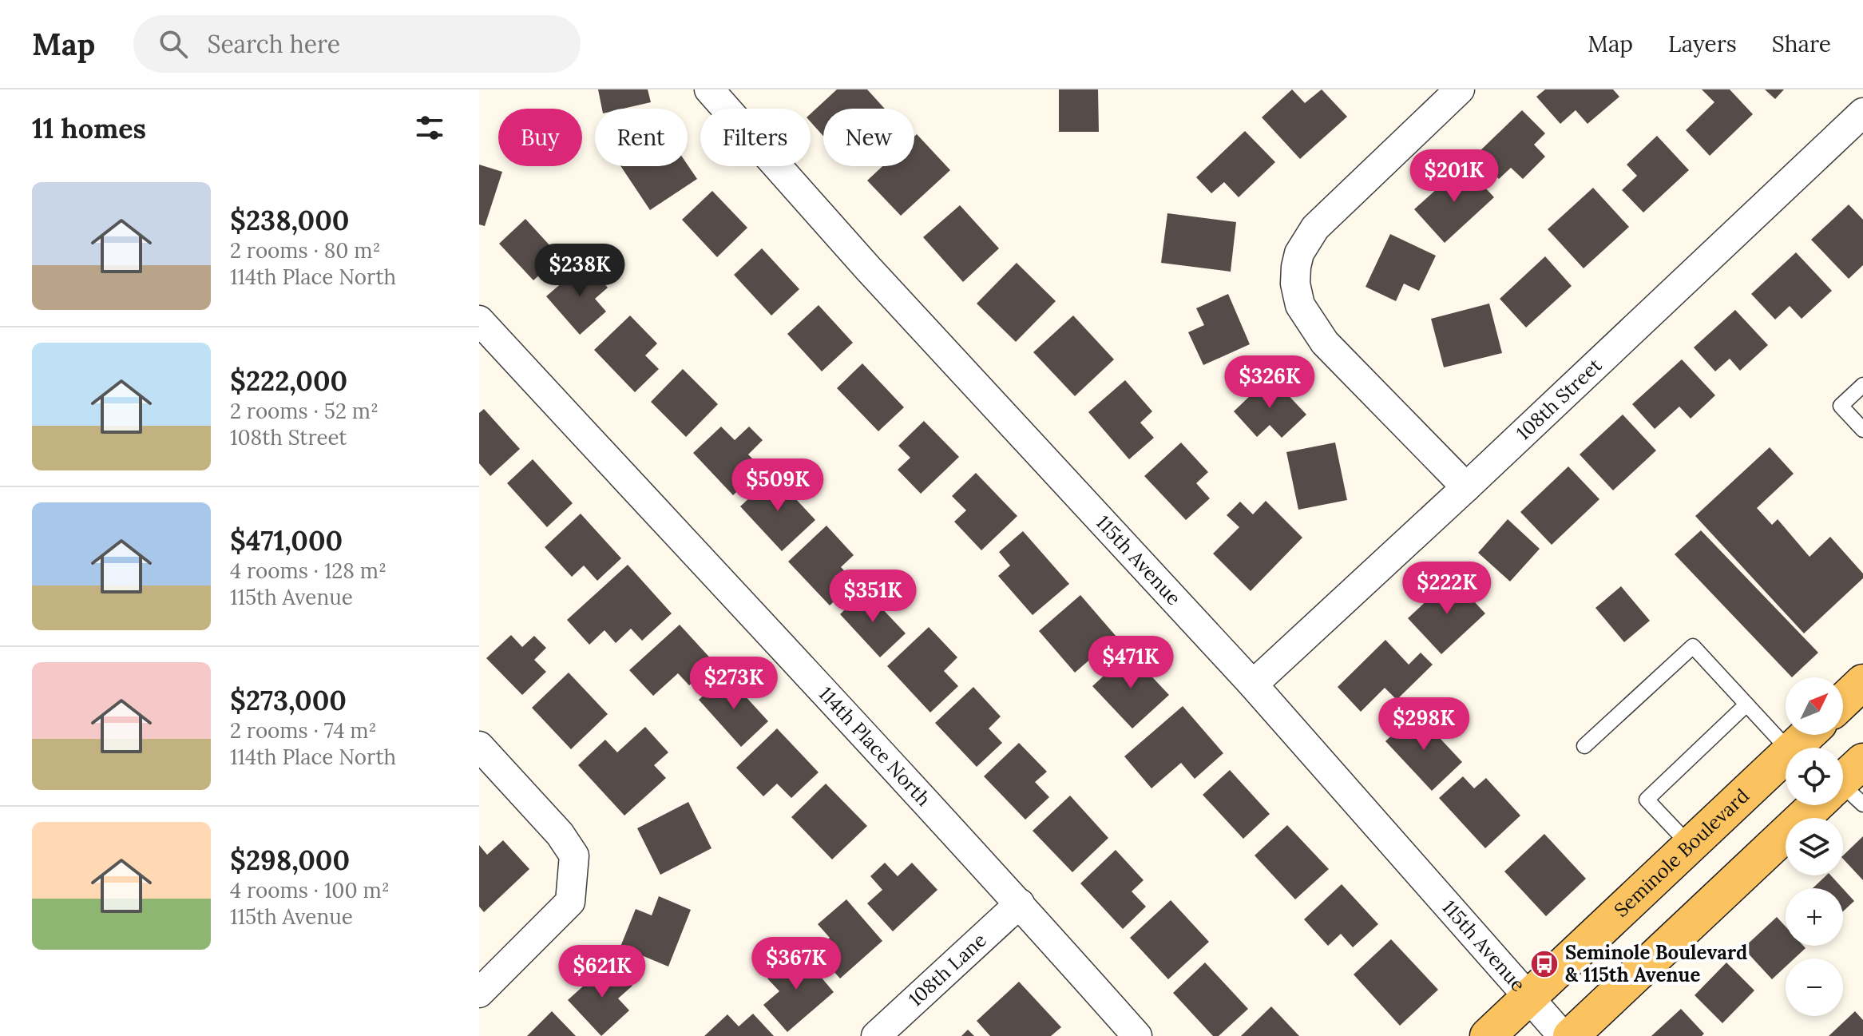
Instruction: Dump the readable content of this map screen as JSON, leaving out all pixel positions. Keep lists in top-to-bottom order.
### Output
{
  "streets": {
    "main road": ["Seminole Boulevard"],
    "street": [
      "108th Street",
      "115th Avenue",
      "114th Place North",
      "108th Lane"
    ]
  },
  "crossings": [
    ["108th Street", "115th Avenue"],
    ["115th Avenue", "Seminole Boulevard"],
    ["114th Place North", "108th Lane"]
  ],
  "places": {
    "bus stop": ["Seminole Boulevard & 115th Avenue"]
  },
  "north": "top right",
  "page": {
    "header": "Map",
    "search": "Search here",
    "nav": ["Map", "Layers", "Share"],
    "heading": "11 homes",
    "chip": [
      "Buy",
      "Rent",
      "Filters",
      "New"
    ],
    "price": [
      "$201K",
      "$238K",
      "$326K",
      "$509K",
      "$222K",
      "$351K",
      "$471K",
      "$273K",
      "$298K",
      "$367K",
      "$621K"
    ],
    "list": [
      {
        "name": "$238,000",
        "note": "2 rooms · 80 m² · 114th Place North"
      },
      {
        "name": "$222,000",
        "note": "2 rooms · 52 m² · 108th Street"
      },
      {
        "name": "$471,000",
        "note": "4 rooms · 128 m² · 115th Avenue"
      },
      {
        "name": "$273,000",
        "note": "2 rooms · 74 m² · 114th Place North"
      },
      {
        "name": "$298,000",
        "note": "4 rooms · 100 m² · 115th Avenue"
      }
    ],
    "map_buttons": ["+", "−"]
  }
}
